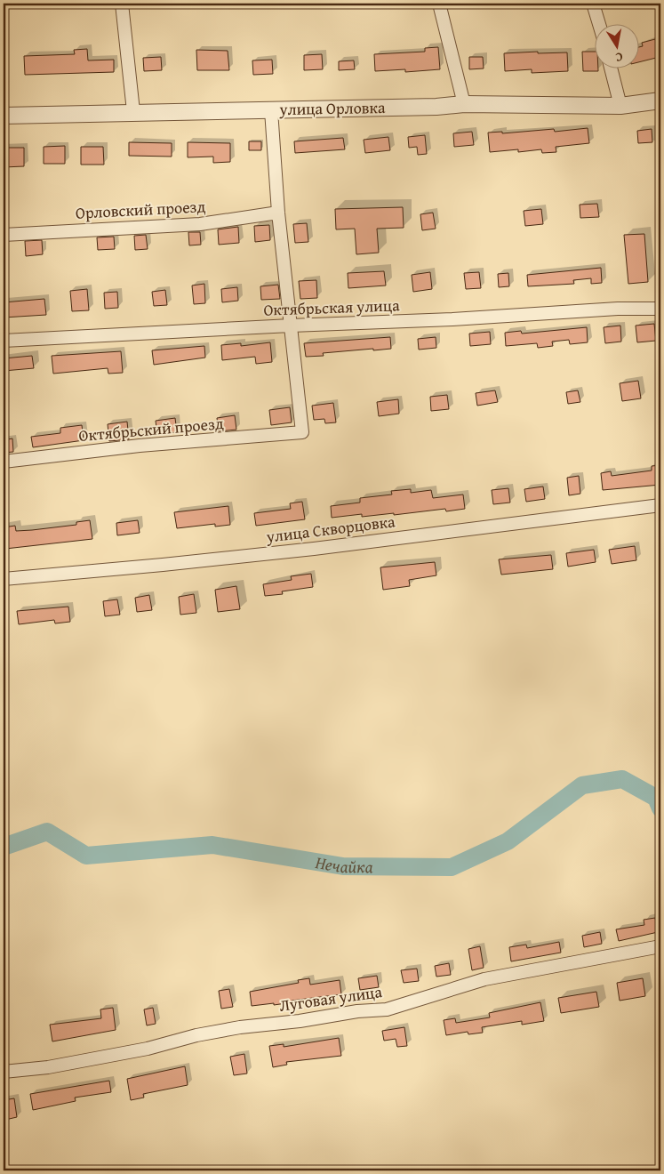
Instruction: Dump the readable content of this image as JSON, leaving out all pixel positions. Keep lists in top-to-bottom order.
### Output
{
  "streets": {
    "street": [
      "улица Орловка",
      "Орловский проезд",
      "Октябрьская улица",
      "Октябрьский проезд",
      "улица Скворцовка",
      "Луговая улица"
    ]
  },
  "crossings": [
    ["Октябрьская улица", "Октябрьский проезд"]
  ],
  "water": ["Нечайка"],
  "north": "bottom"
}
